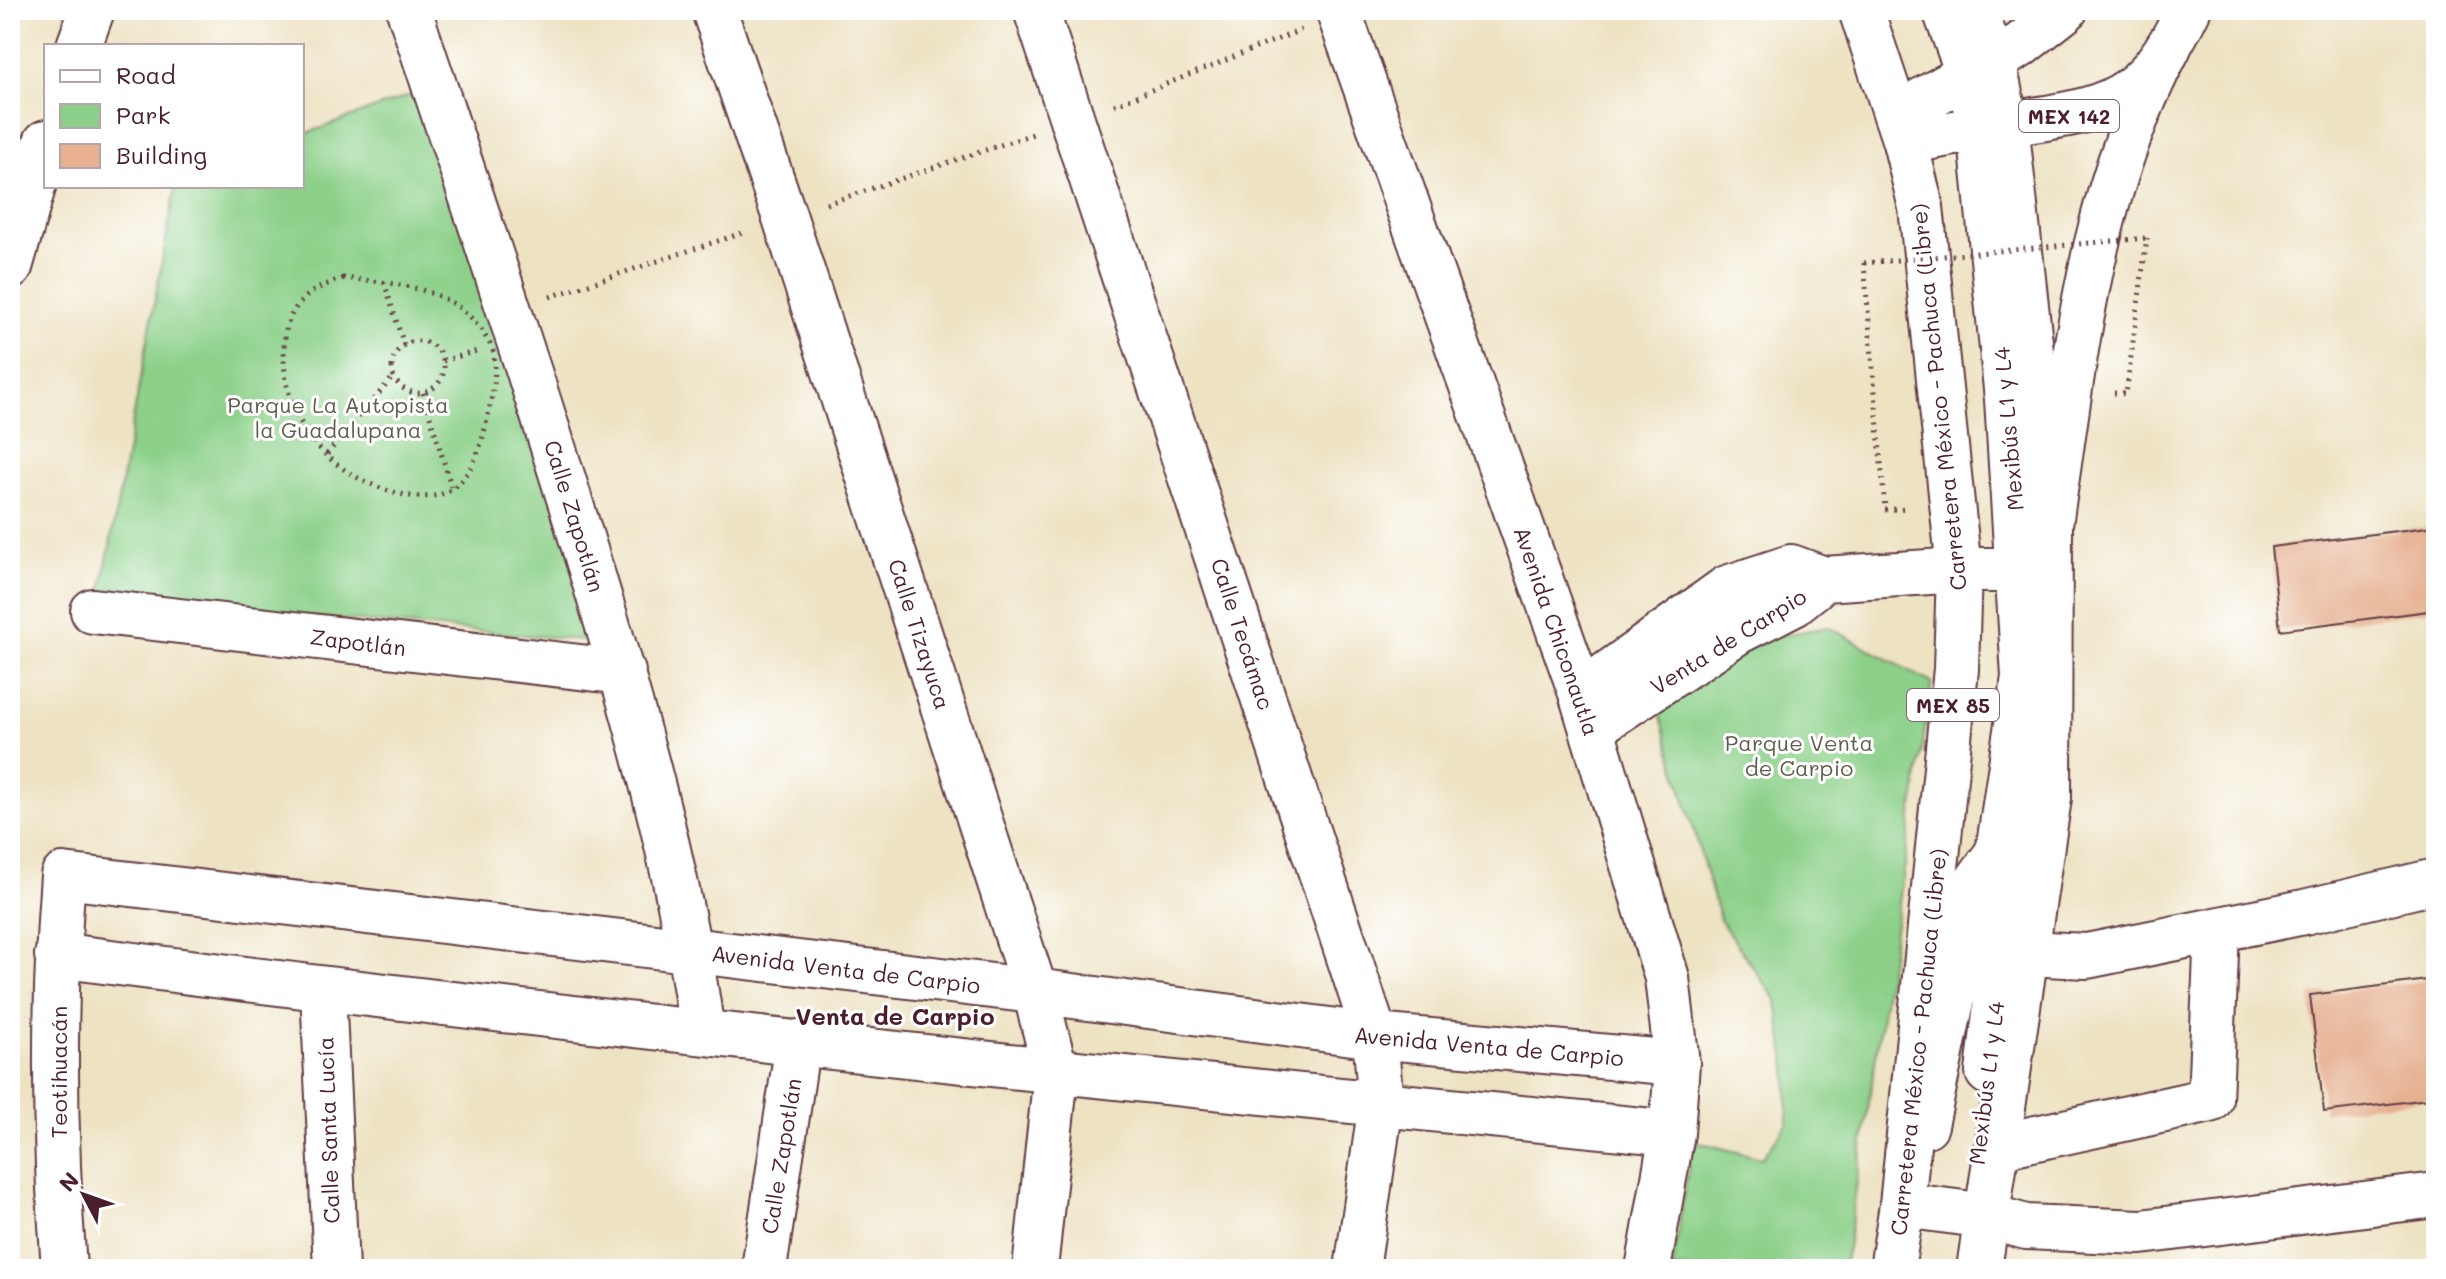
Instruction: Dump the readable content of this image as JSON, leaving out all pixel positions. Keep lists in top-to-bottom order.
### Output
{
  "streets": {
    "main road": [
      "MEX 142",
      "Carretera México - Pachuca (Libre)",
      "Mexibús L1 y L4",
      "Calle Zapotlán",
      "Avenida Chiconautla",
      "Calle Tizayuca",
      "Calle Tecámac",
      "Venta de Carpio",
      "Zapotlán",
      "MEX 85",
      "Avenida Venta de Carpio",
      "Teotihuacán",
      "Calle Santa Lucía"
    ]
  },
  "crossings": [
    ["MEX 142", "Carretera México - Pachuca (Libre)"],
    ["MEX 142", "Mexibús L1 y L4"],
    ["Carretera México - Pachuca (Libre)", "Mexibús L1 y L4"],
    ["Carretera México - Pachuca (Libre)", "Venta de Carpio"],
    ["Mexibús L1 y L4", "Venta de Carpio"],
    ["Calle Zapotlán", "Zapotlán"],
    ["Calle Zapotlán", "Avenida Venta de Carpio"],
    ["Avenida Chiconautla", "Venta de Carpio"],
    ["Avenida Chiconautla", "Avenida Venta de Carpio"],
    ["Calle Tizayuca", "Avenida Venta de Carpio"],
    ["Calle Tecámac", "Avenida Venta de Carpio"],
    ["Avenida Venta de Carpio", "Teotihuacán"]
  ],
  "districts": ["Venta de Carpio"],
  "parks": ["Parque La Autopista la Guadalupana", "Parque Venta de Carpio"],
  "legend": ["Road", "Park", "Building"],
  "north": "top left"
}
